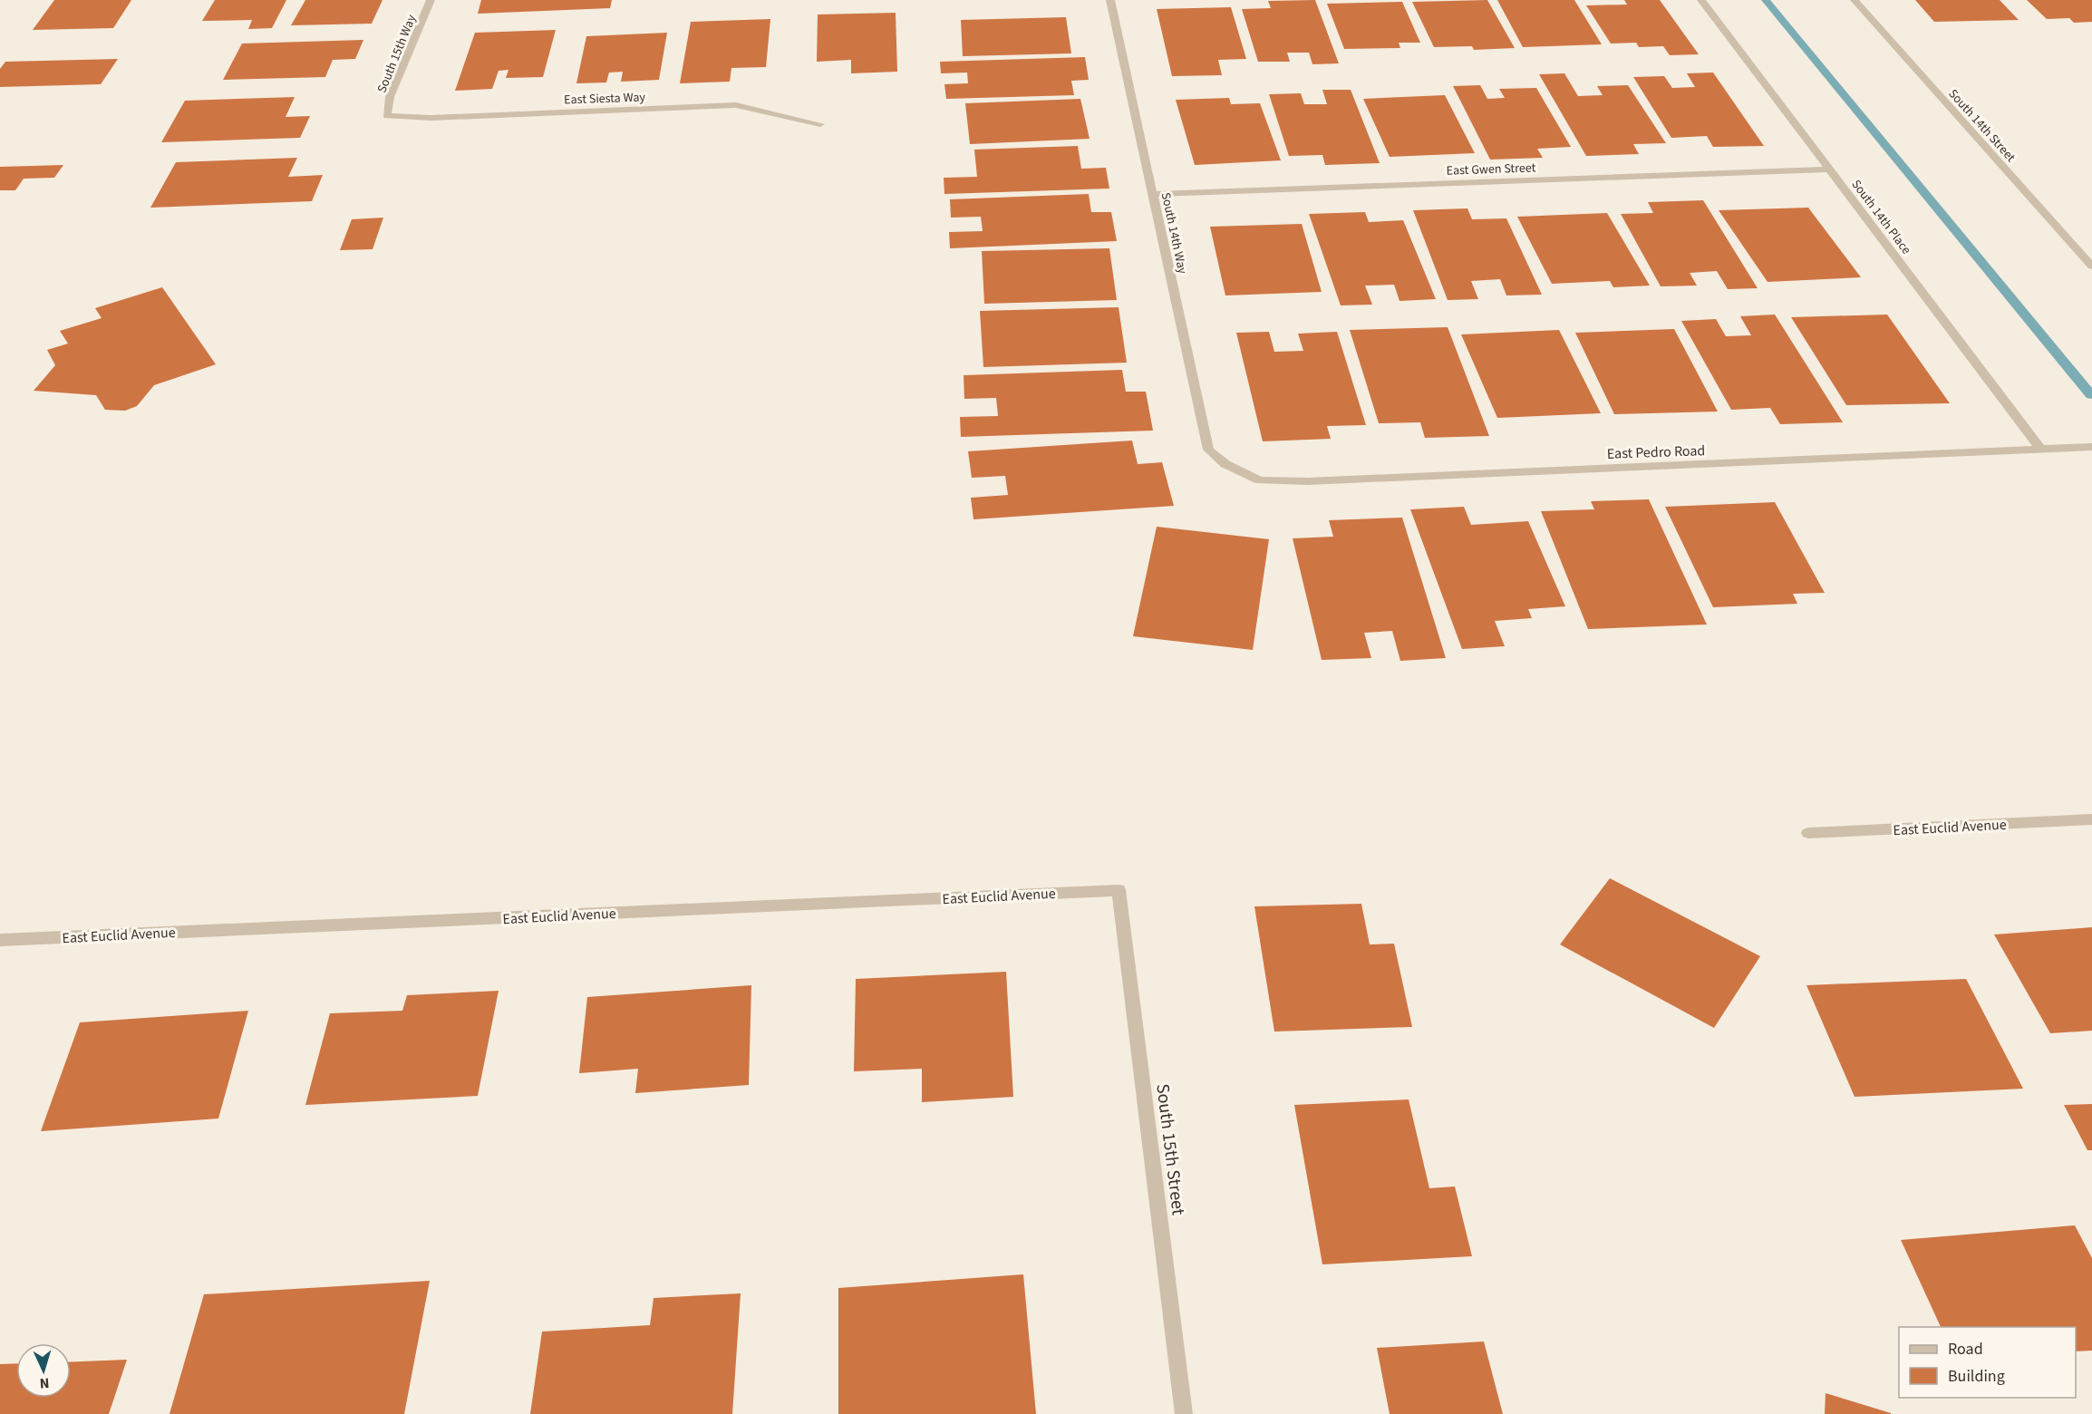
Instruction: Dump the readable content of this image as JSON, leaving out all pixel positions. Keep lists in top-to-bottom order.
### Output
{
  "streets": {
    "street": [
      "South 15th Way",
      "East Siesta Way",
      "South 14th Street",
      "East Gwen Street",
      "South 14th Place",
      "South 14th Way",
      "East Pedro Road",
      "East Euclid Avenue",
      "South 15th Street"
    ]
  },
  "crossings": [
    ["South 15th Way", "East Siesta Way"],
    ["East Gwen Street", "South 14th Place"],
    ["East Gwen Street", "South 14th Way"],
    ["South 14th Place", "East Pedro Road"],
    ["South 14th Way", "East Pedro Road"],
    ["East Euclid Avenue", "South 15th Street"]
  ],
  "legend": ["Road", "Building"],
  "north": "bottom"
}
